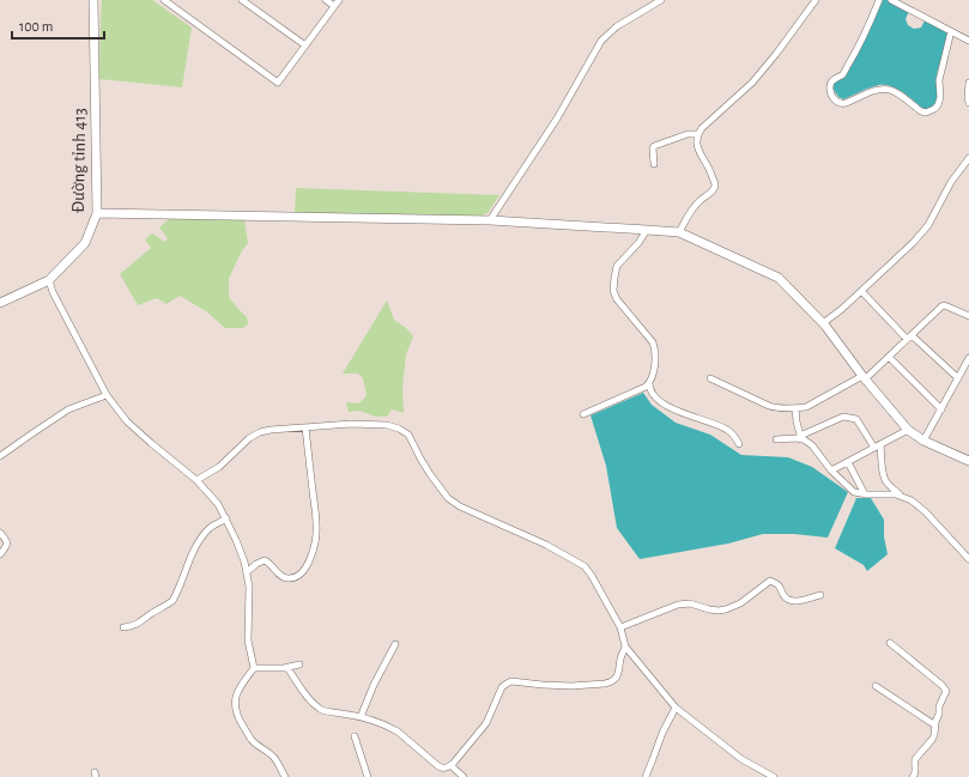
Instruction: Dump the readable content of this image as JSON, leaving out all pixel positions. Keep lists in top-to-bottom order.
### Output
{
  "streets": {
    "street": ["Đường tỉnh 413"]
  },
  "scale_bar": "100 m"
}
